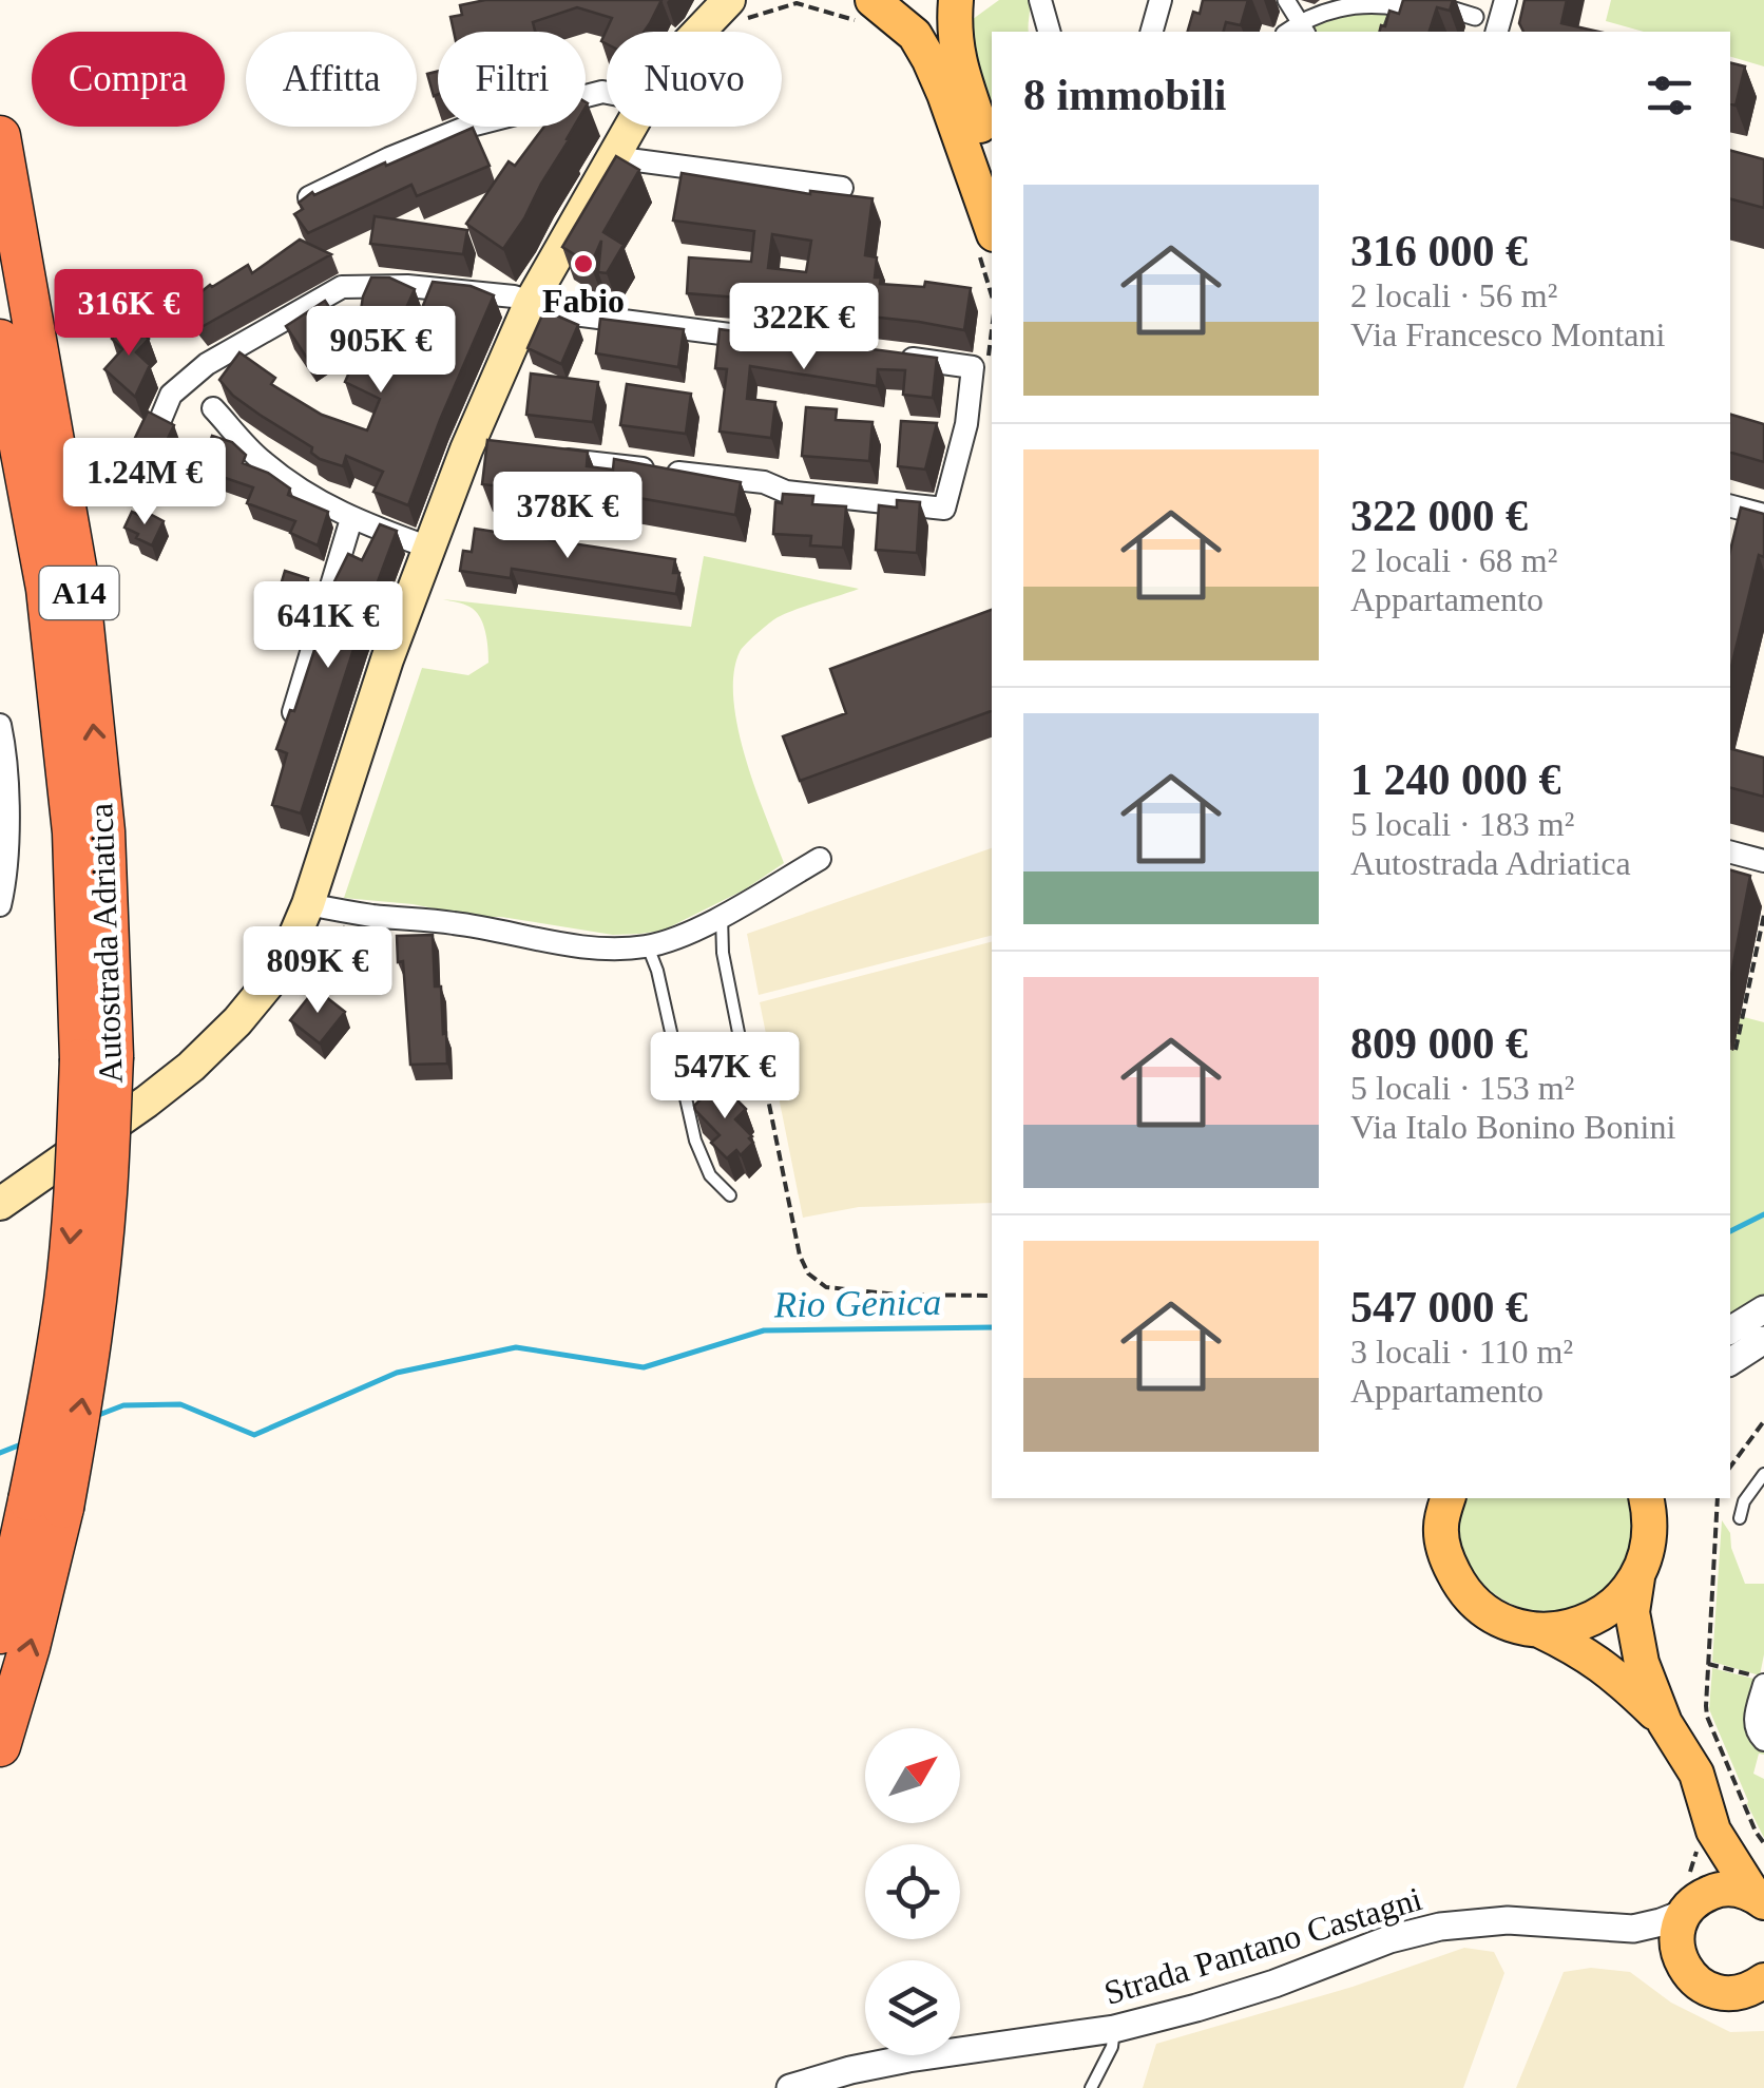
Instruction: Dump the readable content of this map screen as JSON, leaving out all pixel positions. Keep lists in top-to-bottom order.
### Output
{
  "streets": {
    "highway": ["A14", "Autostrada Adriatica"],
    "street": ["Strada Pantano Castagni"]
  },
  "water": ["Rio Genica"],
  "places": ["Fabio"],
  "north": "top right",
  "page": {
    "chip": [
      "Compra",
      "Affitta",
      "Filtri",
      "Nuovo"
    ],
    "heading": "8 immobili",
    "list": [
      {
        "name": "316 000 €",
        "note": "2 locali · 56 m² · Via Francesco Montani"
      },
      {
        "name": "322 000 €",
        "note": "2 locali · 68 m² · Appartamento"
      },
      {
        "name": "1 240 000 €",
        "note": "5 locali · 183 m² · Autostrada Adriatica"
      },
      {
        "name": "809 000 €",
        "note": "5 locali · 153 m² · Via Italo Bonino Bonini"
      },
      {
        "name": "547 000 €",
        "note": "3 locali · 110 m² · Appartamento"
      }
    ],
    "price": [
      "316K €",
      "322K €",
      "905K €",
      "1.24M €",
      "378K €",
      "641K €",
      "809K €",
      "547K €"
    ]
  }
}
